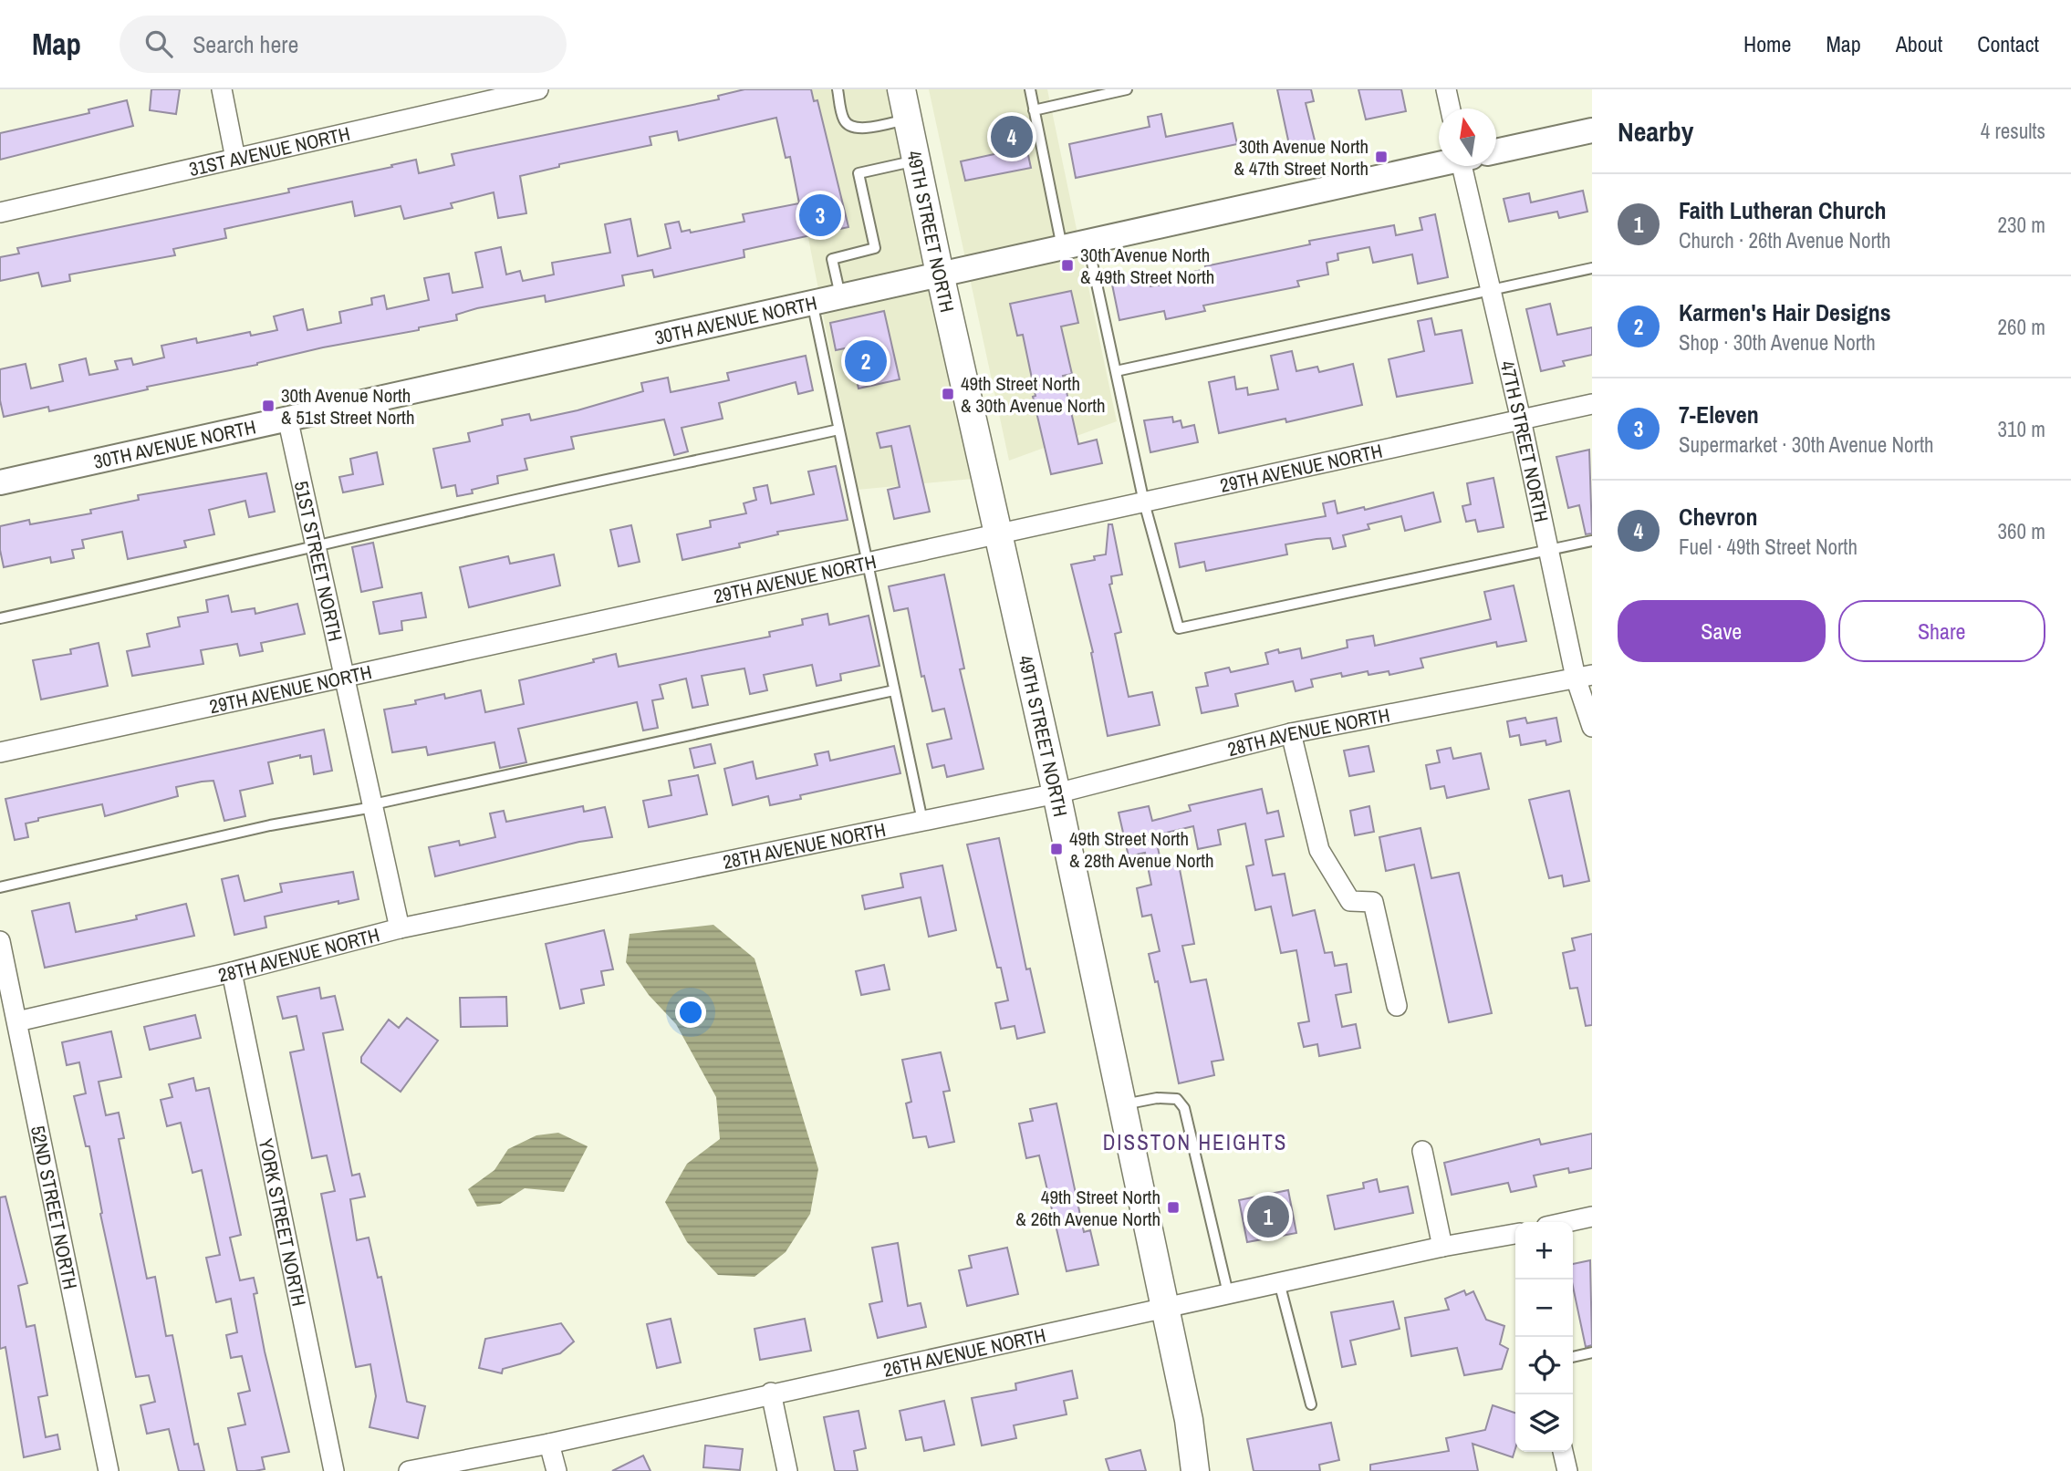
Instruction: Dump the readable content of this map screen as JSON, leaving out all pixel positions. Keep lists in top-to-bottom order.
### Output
{
  "streets": {
    "main road": ["49TH STREET NORTH"],
    "street": [
      "31ST AVENUE NORTH",
      "30TH AVENUE NORTH",
      "47TH STREET NORTH",
      "29TH AVENUE NORTH",
      "51ST STREET NORTH",
      "28TH AVENUE NORTH",
      "52ND STREET NORTH",
      "YORK STREET NORTH",
      "26TH AVENUE NORTH"
    ]
  },
  "crossings": [
    ["49TH STREET NORTH", "30TH AVENUE NORTH"],
    ["49TH STREET NORTH", "29TH AVENUE NORTH"],
    ["49TH STREET NORTH", "28TH AVENUE NORTH"],
    ["49TH STREET NORTH", "26TH AVENUE NORTH"],
    ["30TH AVENUE NORTH", "51ST STREET NORTH"],
    ["47TH STREET NORTH", "29TH AVENUE NORTH"],
    ["47TH STREET NORTH", "28TH AVENUE NORTH"],
    ["29TH AVENUE NORTH", "51ST STREET NORTH"],
    ["51ST STREET NORTH", "28TH AVENUE NORTH"],
    ["28TH AVENUE NORTH", "52ND STREET NORTH"],
    ["28TH AVENUE NORTH", "YORK STREET NORTH"]
  ],
  "districts": ["DISSTON HEIGHTS"],
  "places": {
    "transit": [
      "30th Avenue North & 47th Street North",
      "30th Avenue North & 49th Street North",
      "49th Street North & 30th Avenue North",
      "30th Avenue North & 51st Street North",
      "49th Street North & 28th Avenue North",
      "49th Street North & 26th Avenue North"
    ]
  },
  "north": "top",
  "page": {
    "header": "Map",
    "search": "Search here",
    "nav": [
      "Home",
      "Map",
      "About",
      "Contact"
    ],
    "heading": ["Nearby", "4 results"],
    "pins": [
      "4",
      "3",
      "2",
      "1"
    ],
    "list": [
      {
        "mark": "1",
        "name": "Faith Lutheran Church",
        "note": "Church · 26th Avenue North",
        "value": "230 m"
      },
      {
        "mark": "2",
        "name": "Karmen's Hair Designs",
        "note": "Shop · 30th Avenue North",
        "value": "260 m"
      },
      {
        "mark": "3",
        "name": "7-Eleven",
        "note": "Supermarket · 30th Avenue North",
        "value": "310 m"
      },
      {
        "mark": "4",
        "name": "Chevron",
        "note": "Fuel · 49th Street North",
        "value": "360 m"
      }
    ],
    "buttons": ["Save", "Share"],
    "map_buttons": ["+", "−"]
  }
}
